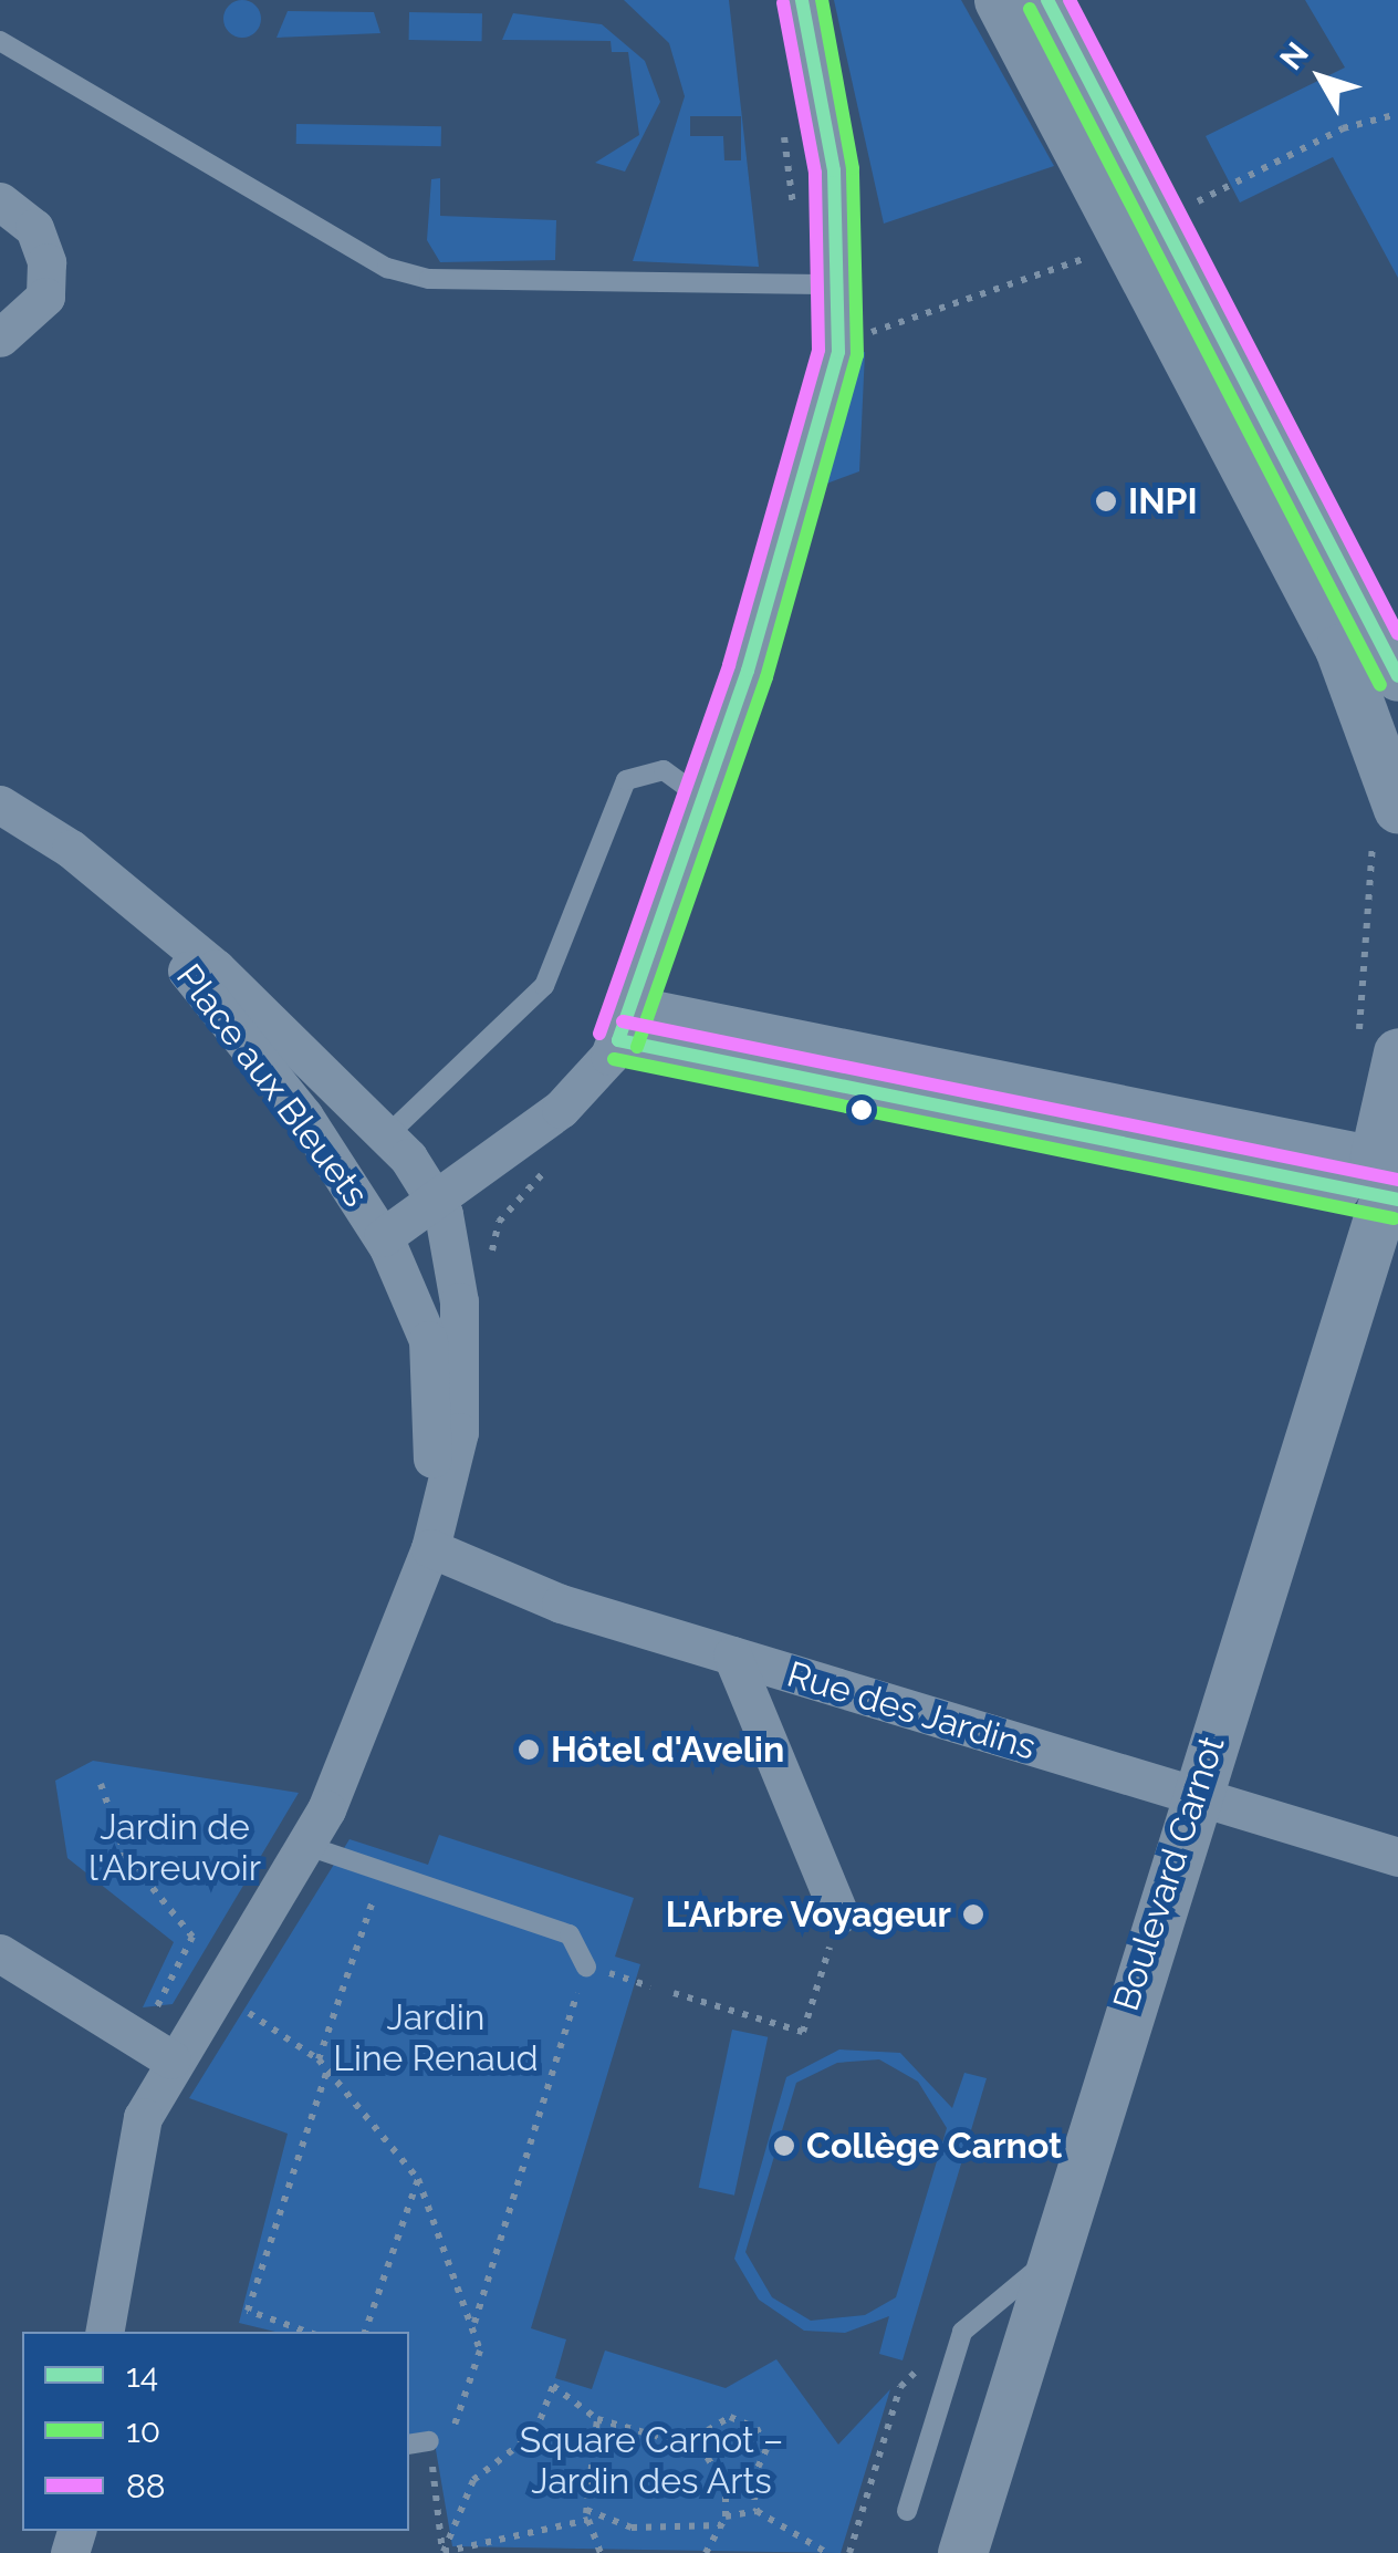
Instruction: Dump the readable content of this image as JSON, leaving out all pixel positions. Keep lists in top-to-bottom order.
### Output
{
  "streets": {
    "street": ["Place aux Bleuets", "Rue des Jardins", "Boulevard Carnot"]
  },
  "crossings": [
    ["Place aux Bleuets", "Rue des Jardins"],
    ["Rue des Jardins", "Boulevard Carnot"]
  ],
  "parks": ["Jardin de l'Abreuvoir", "Jardin Line Renaud", "Square Carnot – Jardin des Arts"],
  "places": [
    "INPI",
    "Hôtel d'Avelin",
    "L'Arbre Voyageur",
    "Collège Carnot"
  ],
  "lines": ["transit line 14", "transit line 10", "transit line 88"],
  "legend": ["14", "10", "88"],
  "north": "top left"
}
